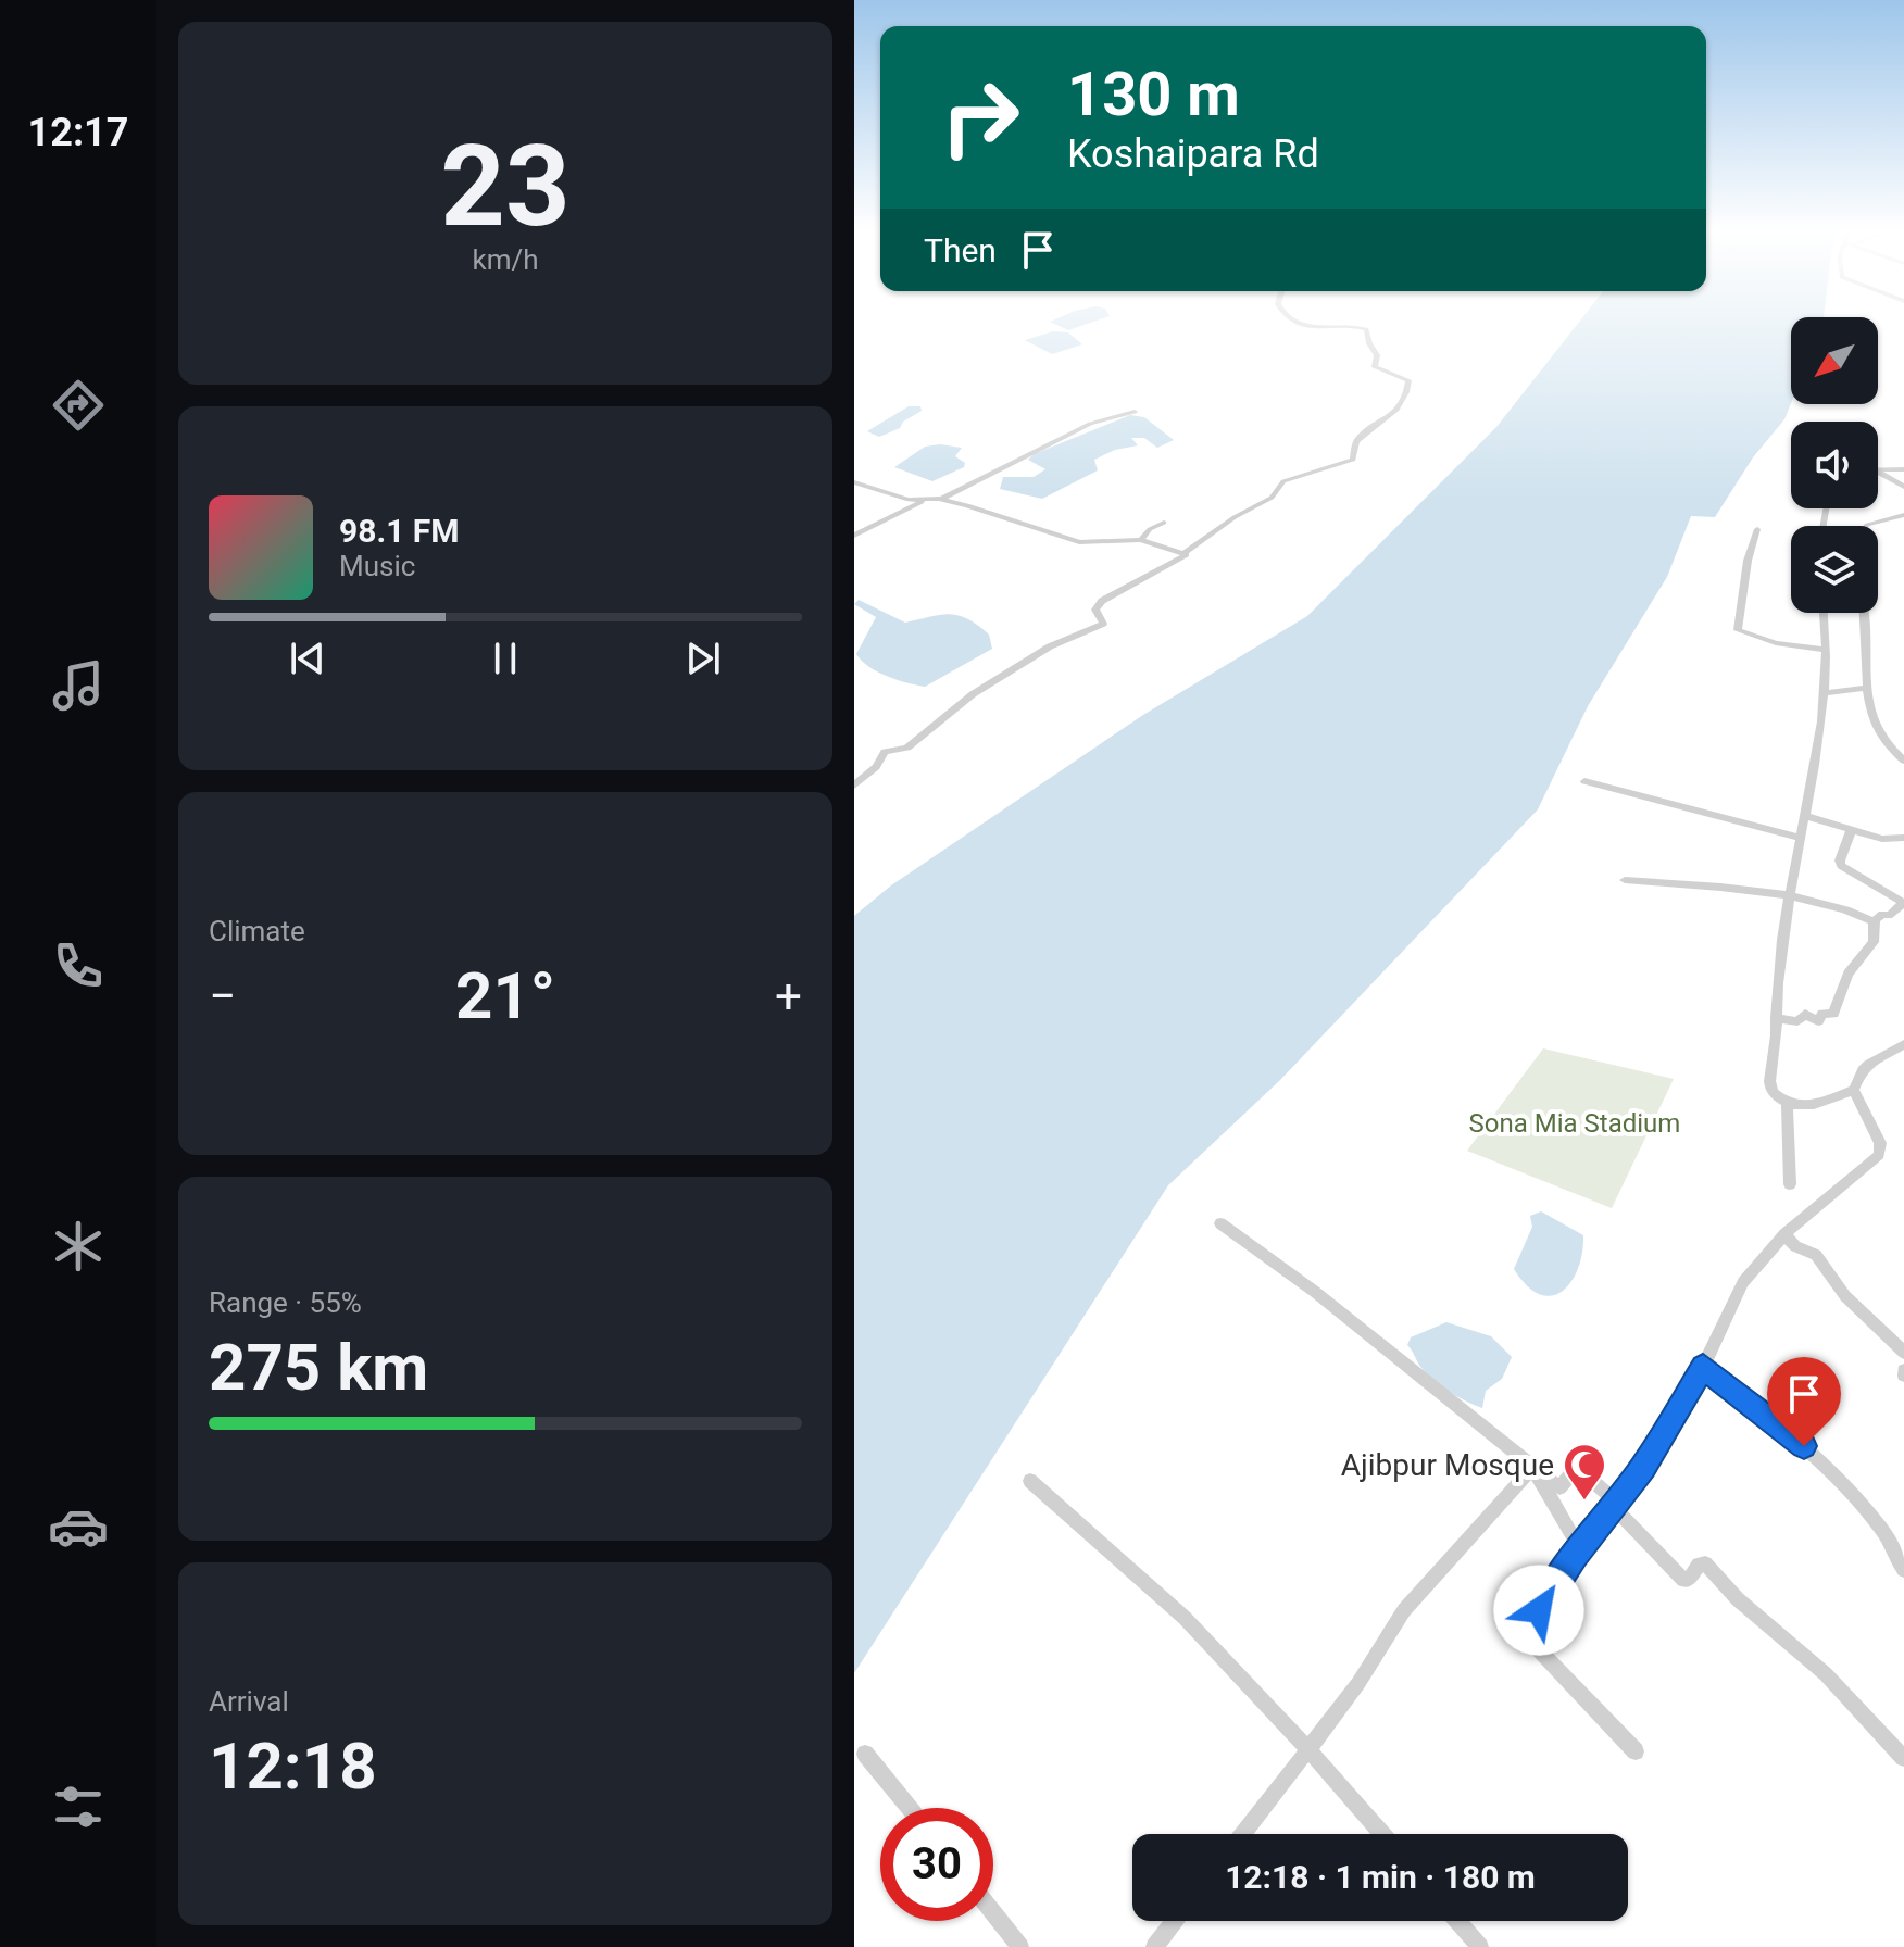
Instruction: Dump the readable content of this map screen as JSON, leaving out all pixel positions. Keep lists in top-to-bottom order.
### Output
{
  "parks": ["Sona Mia Stadium"],
  "places": {
    "mosque": ["Ajibpur Mosque"]
  },
  "north": "bottom left",
  "page": {
    "tabs": "12:17",
    "tile": [
      ["23", "km/h"],
      "Climate",
      ["Range · 55%", "275 km"],
      ["Arrival", "12:18"]
    ],
    "turn": ["130 m", "Koshaipara Rd"],
    "then": "Then",
    "song": ["98.1 FM", "Music"],
    "heat": ["−", "21°", "+"],
    "limit": "30",
    "trip": "12:18 · 1 min · 180 m"
  }
}
